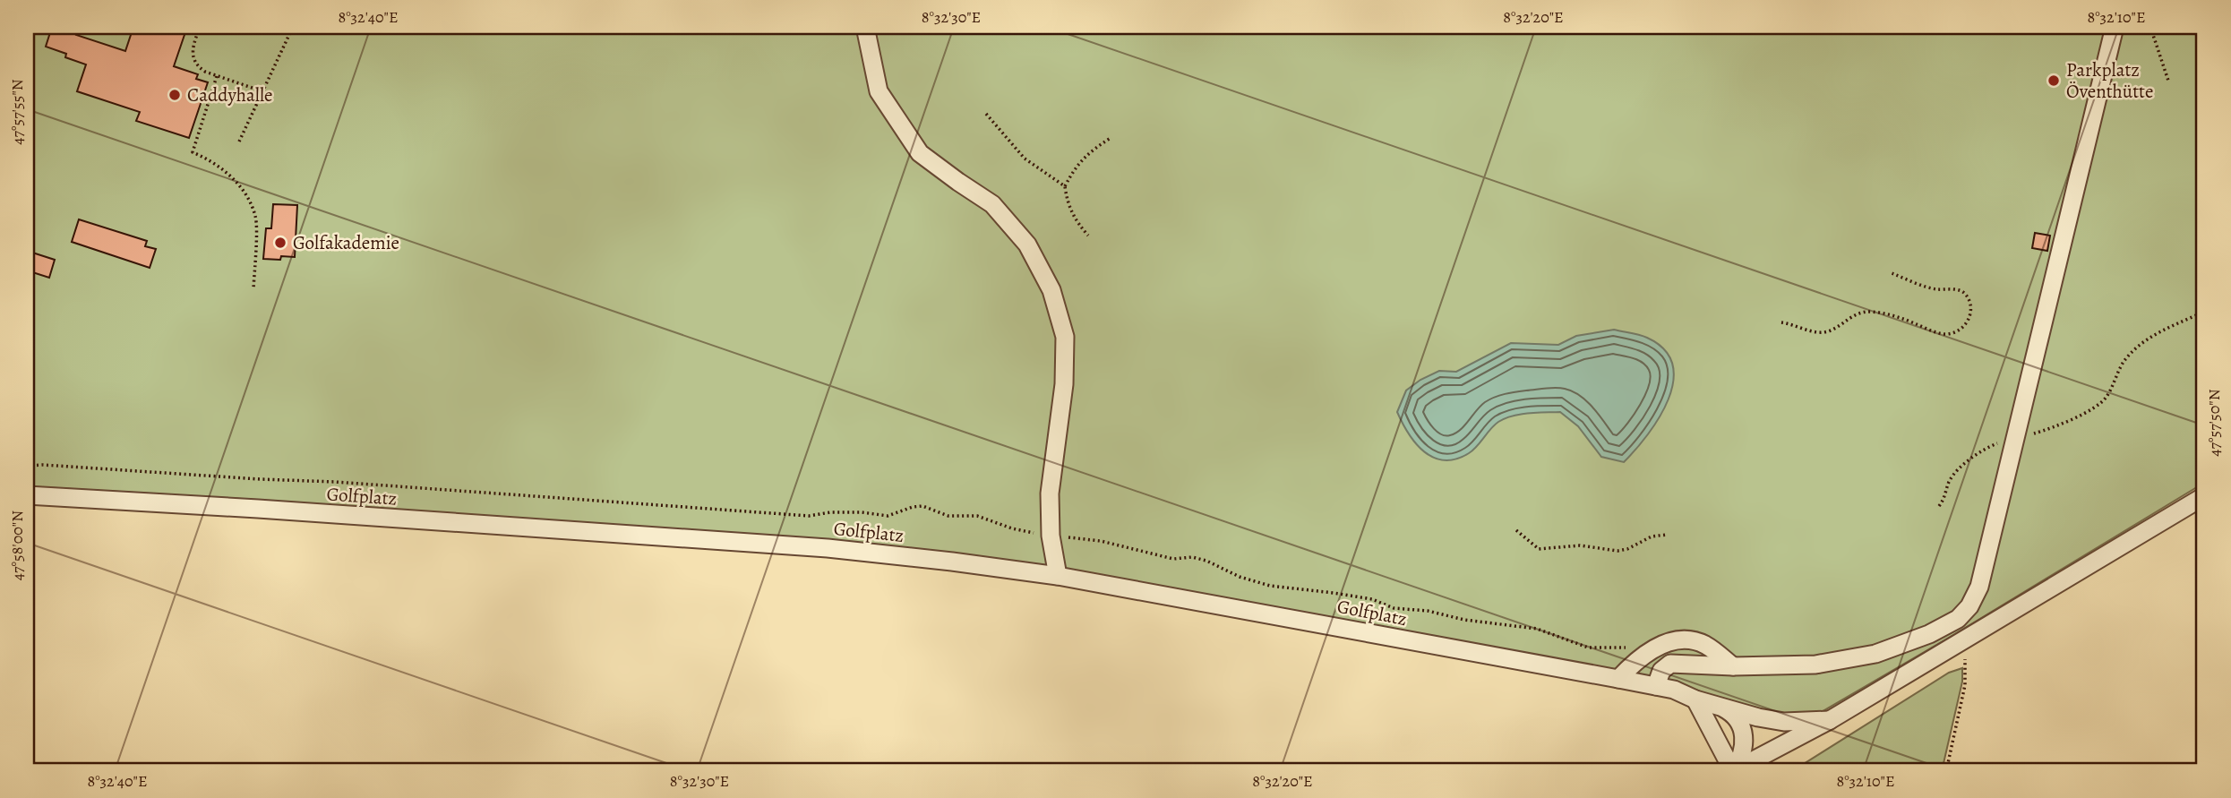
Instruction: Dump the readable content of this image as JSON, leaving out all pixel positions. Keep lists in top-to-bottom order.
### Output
{
  "streets": {
    "street": ["Golfplatz"]
  },
  "places": ["Parkplatz Öventhütte", "Caddyhalle", "Golfakademie"],
  "coordinates": [
    "8°32'40\"E",
    "8°32'30\"E",
    "8°32'20\"E",
    "8°32'10\"E",
    "47°57'55\"N",
    "47°57'50\"N",
    "47°58'00\"N"
  ]
}
